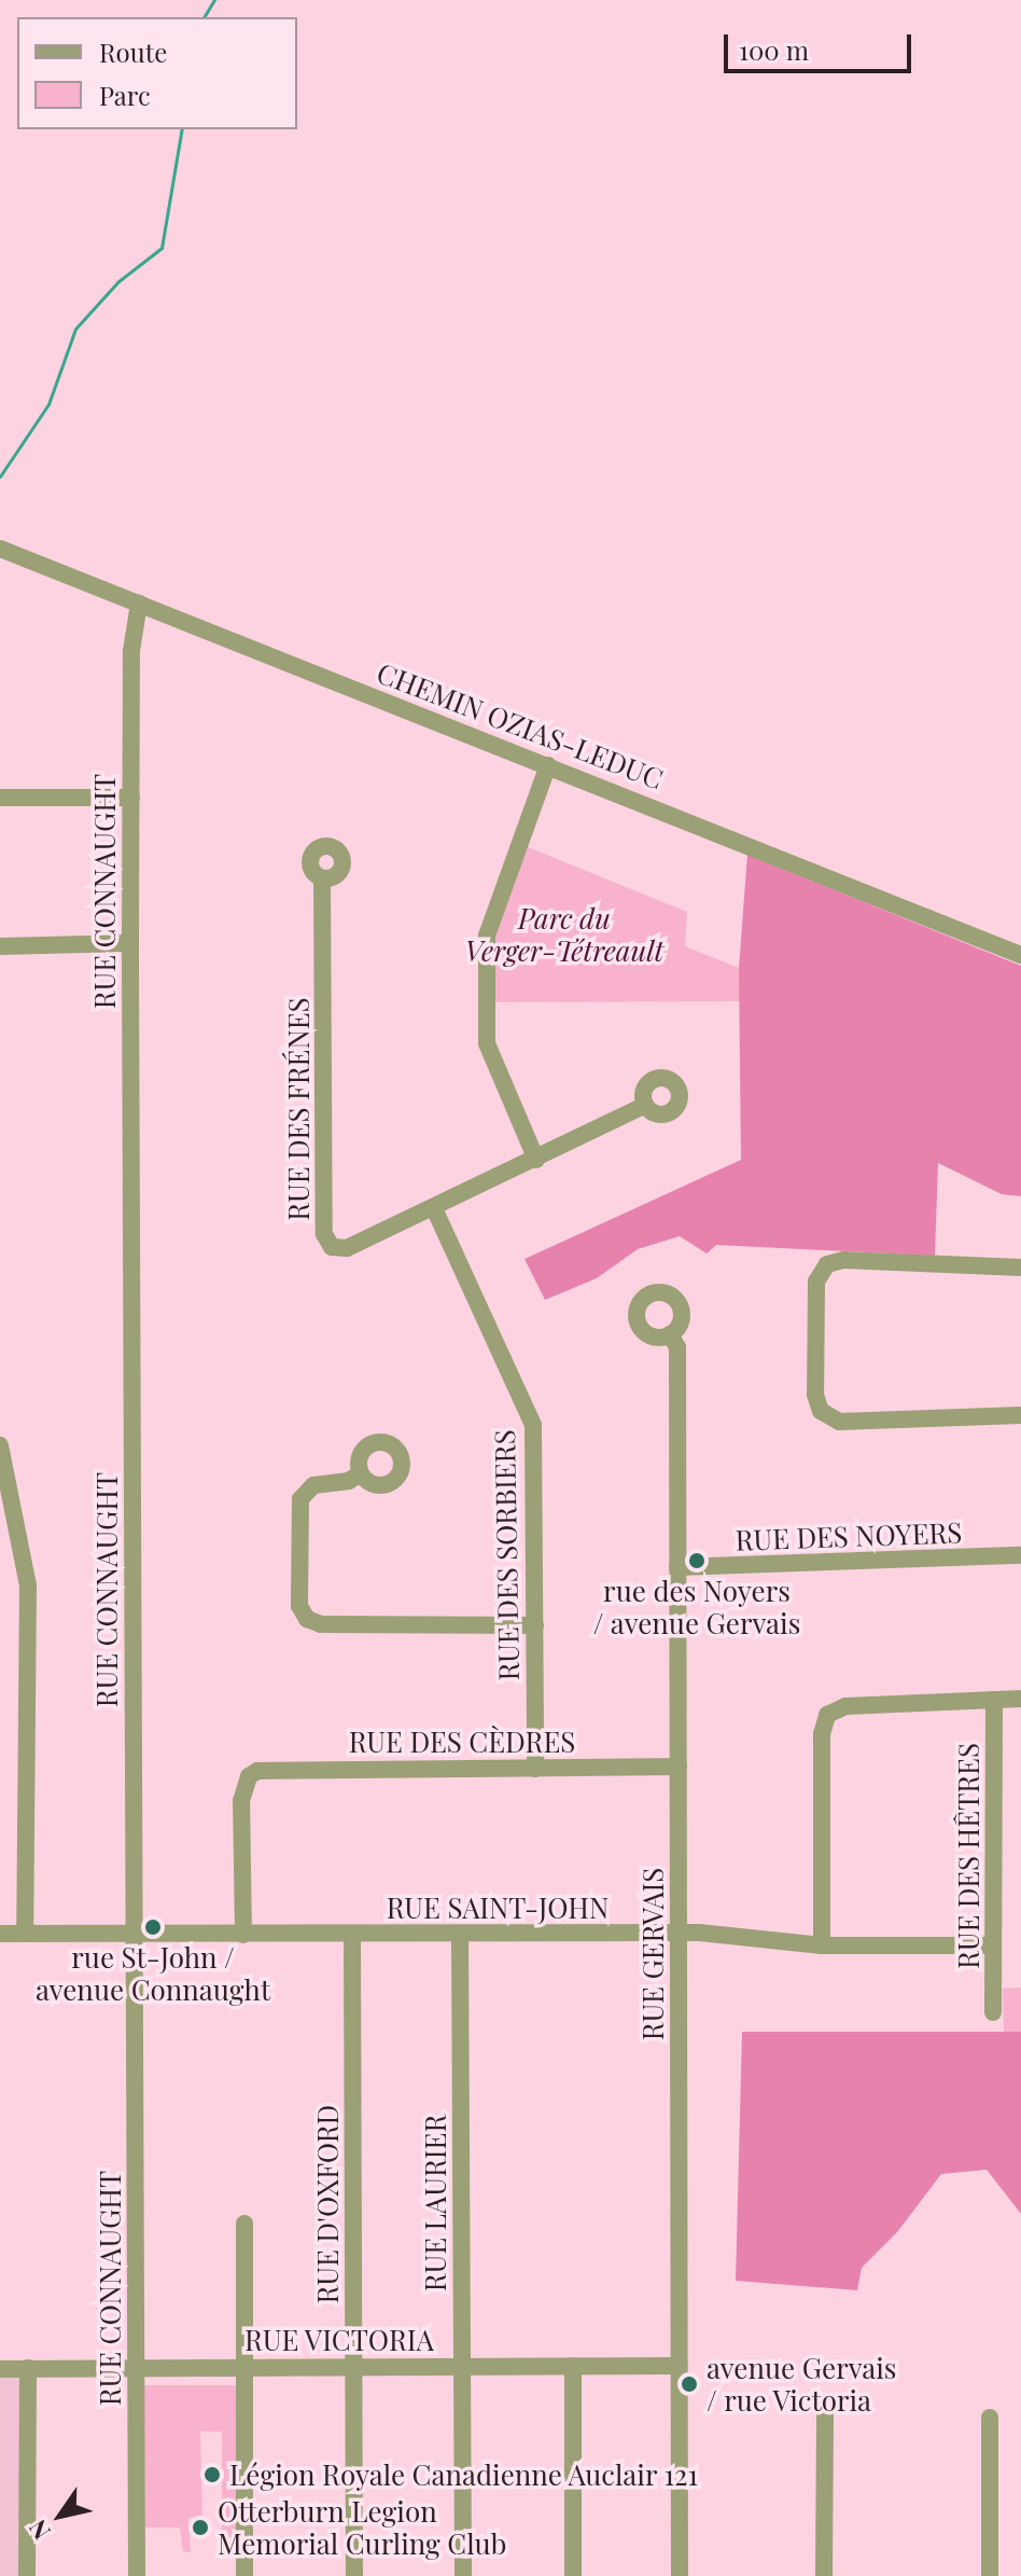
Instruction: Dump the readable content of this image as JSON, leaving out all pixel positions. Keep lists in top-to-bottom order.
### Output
{
  "streets": {
    "street": [
      "CHEMIN OZIAS-LEDUC",
      "RUE CONNAUGHT",
      "RUE DES FRÉNES",
      "RUE DES NOYERS",
      "RUE DES SORBIERS",
      "RUE DES CÈDRES",
      "RUE DES HÊTRES",
      "RUE SAINT-JOHN",
      "RUE GERVAIS",
      "RUE LAURIER",
      "RUE D'OXFORD",
      "RUE VICTORIA"
    ]
  },
  "crossings": [
    ["CHEMIN OZIAS-LEDUC", "RUE CONNAUGHT"],
    ["RUE CONNAUGHT", "RUE SAINT-JOHN"],
    ["RUE CONNAUGHT", "RUE VICTORIA"],
    ["RUE DES FRÉNES", "RUE DES SORBIERS"],
    ["RUE DES NOYERS", "RUE GERVAIS"],
    ["RUE DES SORBIERS", "RUE DES CÈDRES"],
    ["RUE DES CÈDRES", "RUE SAINT-JOHN"],
    ["RUE DES CÈDRES", "RUE GERVAIS"],
    ["RUE DES HÊTRES", "RUE SAINT-JOHN"],
    ["RUE SAINT-JOHN", "RUE GERVAIS"],
    ["RUE SAINT-JOHN", "RUE LAURIER"],
    ["RUE SAINT-JOHN", "RUE D'OXFORD"],
    ["RUE GERVAIS", "RUE VICTORIA"],
    ["RUE LAURIER", "RUE VICTORIA"],
    ["RUE D'OXFORD", "RUE VICTORIA"]
  ],
  "parks": ["Parc du Verger-Tétreault"],
  "places": [
    "rue des Noyers / avenue Gervais",
    "rue St-John / avenue Connaught",
    "avenue Gervais / rue Victoria",
    "Légion Royale Canadienne Auclair 121",
    "Otterburn Legion Memorial Curling Club"
  ],
  "legend": ["Route", "Parc"],
  "scale_bar": "100 m",
  "north": "bottom left"
}
